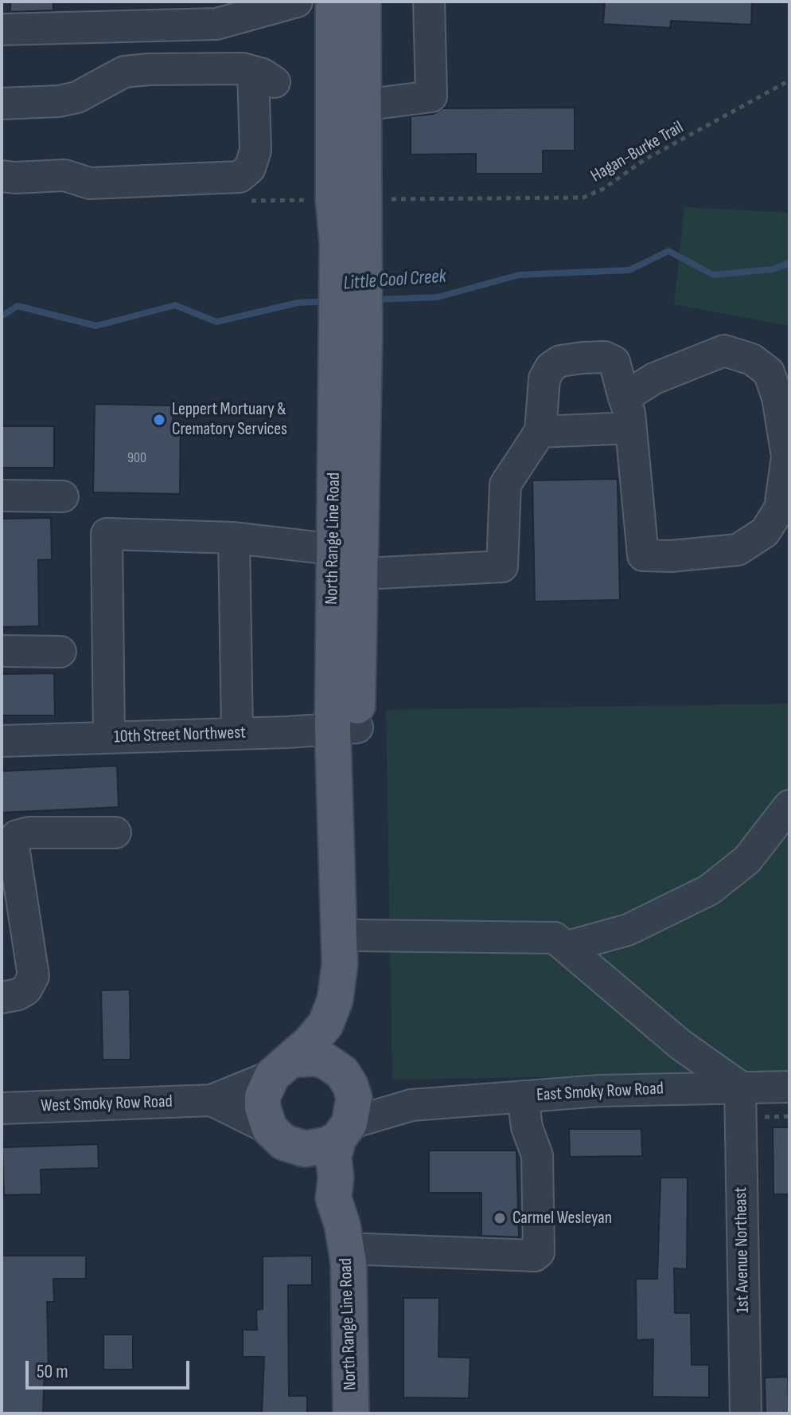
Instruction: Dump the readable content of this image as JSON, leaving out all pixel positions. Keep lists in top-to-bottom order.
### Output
{
  "streets": {
    "main road": ["North Range Line Road"],
    "street": [
      "10th Street Northwest",
      "East Smoky Row Road",
      "West Smoky Row Road",
      "1st Avenue Northeast"
    ],
    "path": ["Hagan-Burke Trail"]
  },
  "crossings": [
    ["North Range Line Road", "10th Street Northwest"],
    ["North Range Line Road", "East Smoky Row Road"],
    ["North Range Line Road", "West Smoky Row Road"],
    ["East Smoky Row Road", "West Smoky Row Road"],
    ["East Smoky Row Road", "1st Avenue Northeast"]
  ],
  "water": ["Little Cool Creek"],
  "places": ["Leppert Mortuary & Crematory Services", "Carmel Wesleyan"],
  "house_numbers": ["900"],
  "scale_bar": "50 m"
}
